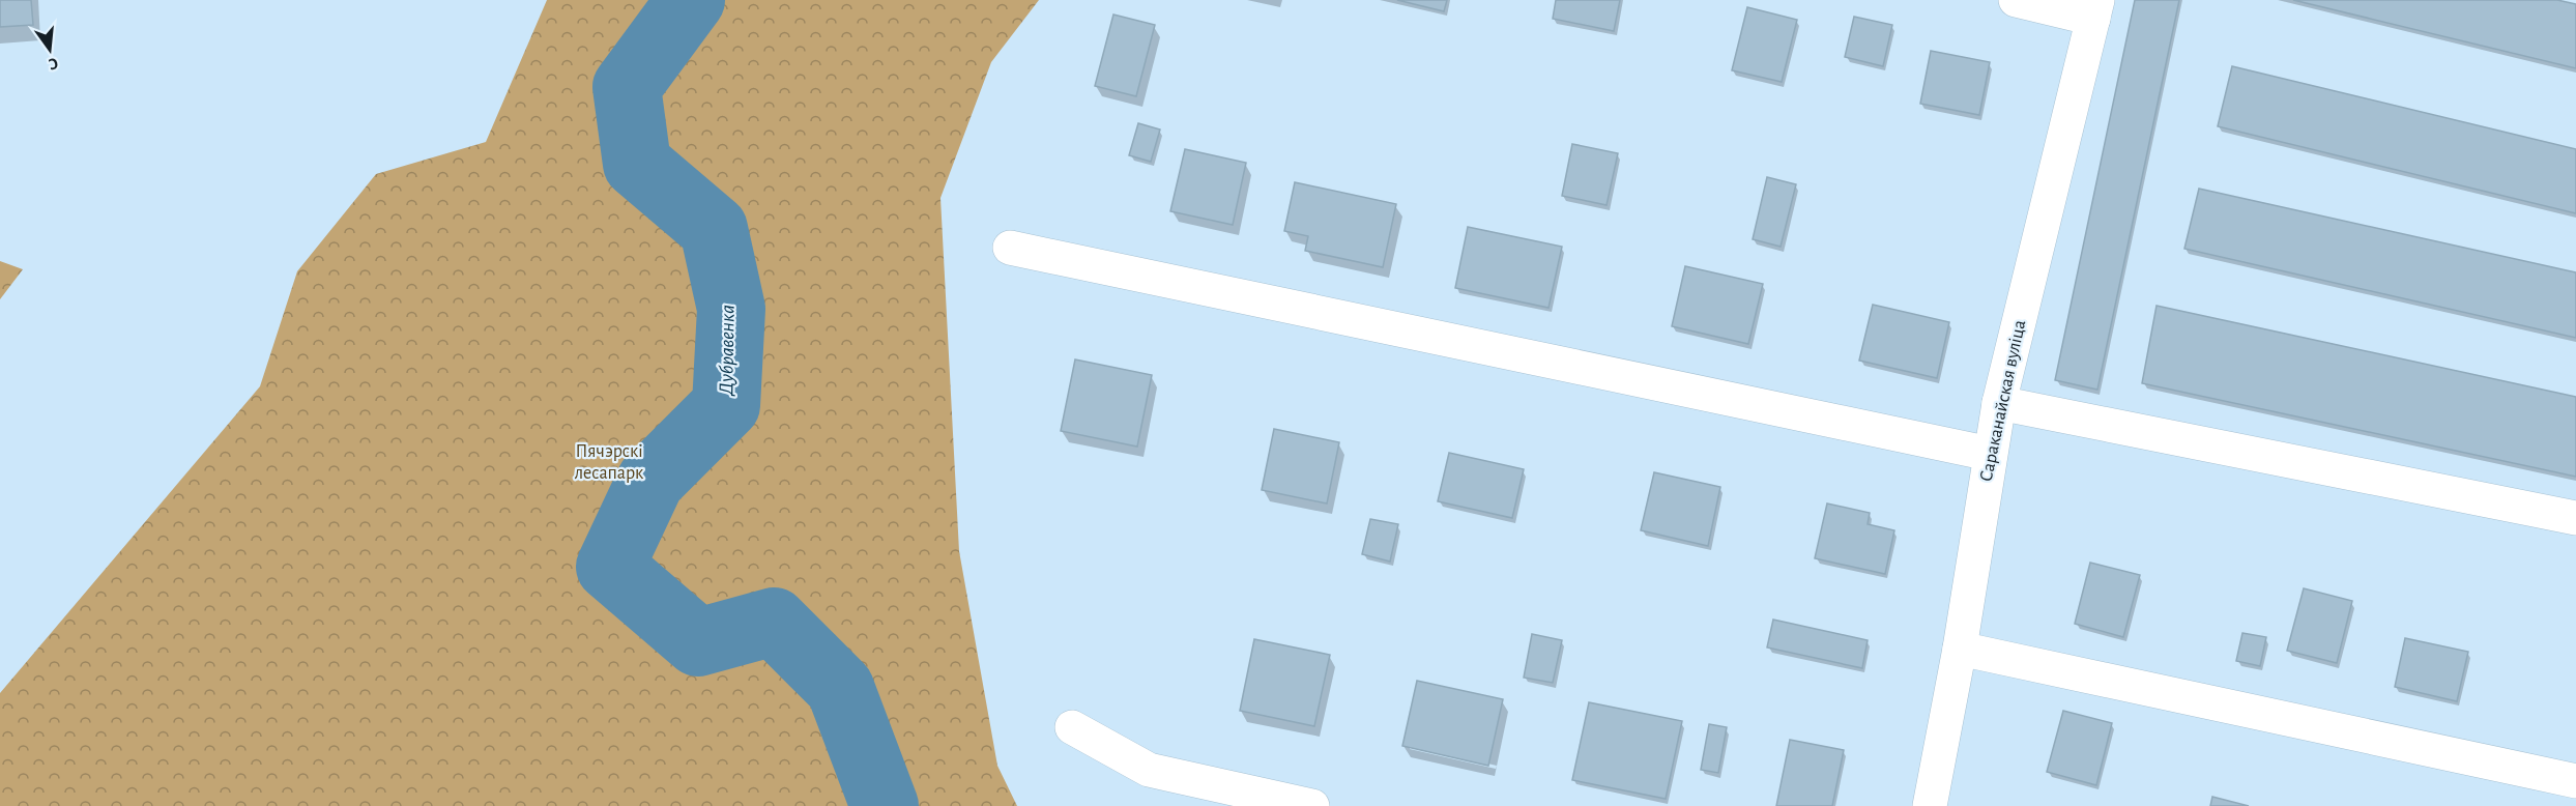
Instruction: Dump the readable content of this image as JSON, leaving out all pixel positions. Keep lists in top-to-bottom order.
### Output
{
  "streets": {
    "street": ["Сараканайская вуліца"]
  },
  "water": ["Дубравенка"],
  "parks": ["Пячэрскі лесапарк"],
  "north": "bottom"
}
